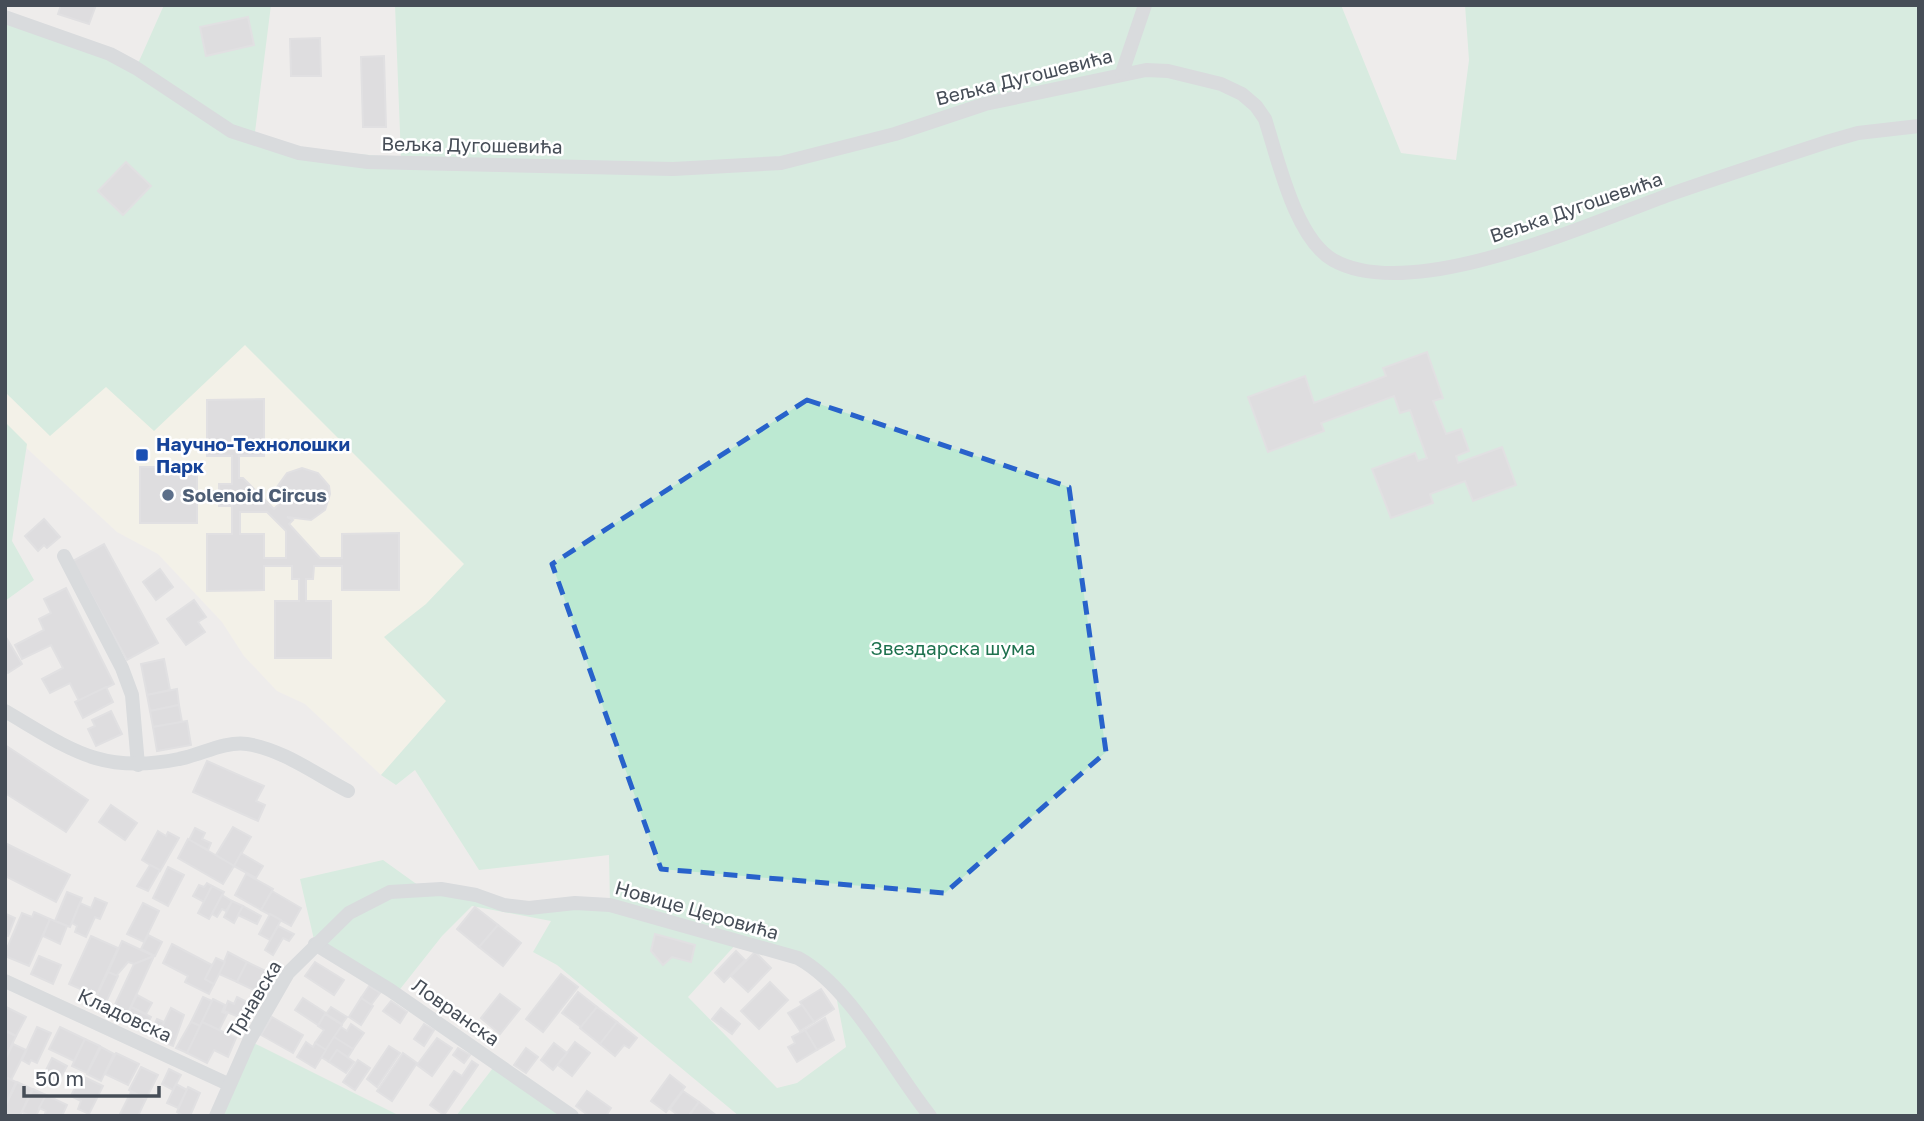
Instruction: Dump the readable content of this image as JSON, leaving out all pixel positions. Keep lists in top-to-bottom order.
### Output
{
  "streets": {
    "street": [
      "Вељка Дугошевића",
      "Новице Церовића",
      "Трнавска",
      "Ловранска",
      "Кладовска"
    ]
  },
  "crossings": [
    ["Новице Церовића", "Трнавска"],
    ["Новице Церовића", "Ловранска"],
    ["Трнавска", "Ловранска"],
    ["Трнавска", "Кладовска"]
  ],
  "parks": ["Звездарска шума"],
  "places": {
    "transit": ["Научно-Технолошки Парк"],
    "other": ["Solenoid Circus"]
  },
  "scale_bar": "50 m"
}
